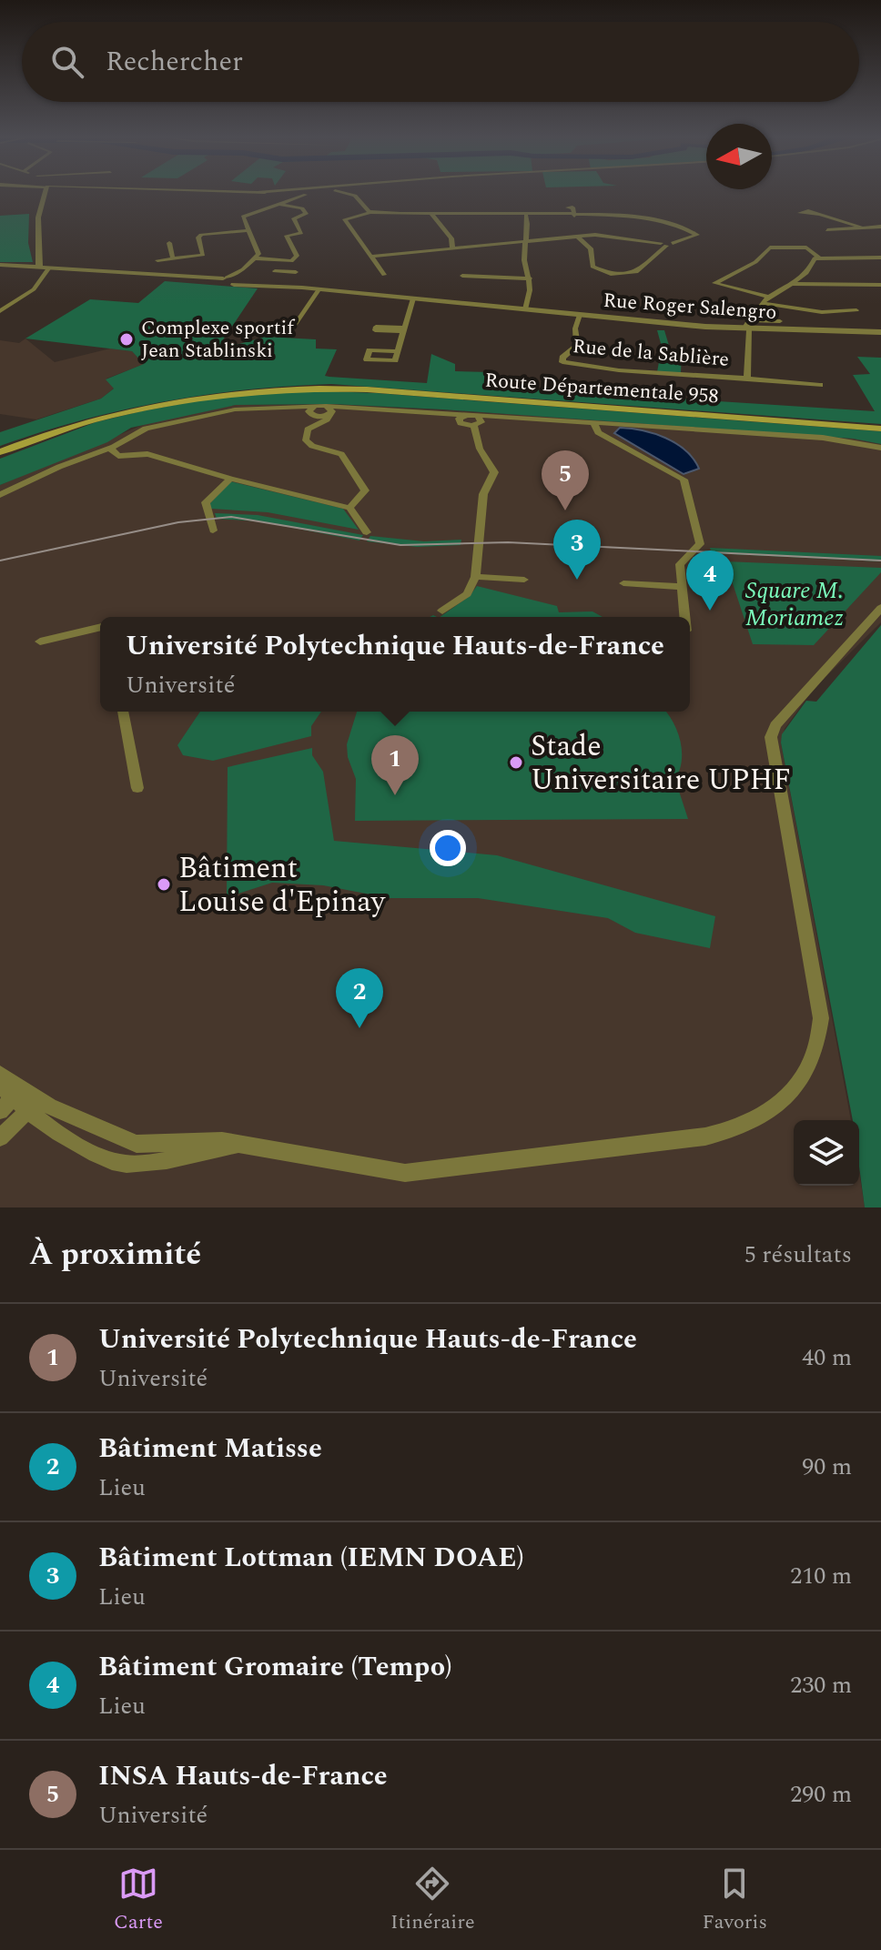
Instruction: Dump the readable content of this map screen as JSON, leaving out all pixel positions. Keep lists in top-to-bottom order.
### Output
{
  "streets": {
    "main road": ["Route Départementale 958"],
    "street": ["Rue Roger Salengro", "Rue de la Sablière"]
  },
  "crossings": [
    ["Rue Roger Salengro", "Rue de la Sablière"]
  ],
  "parks": ["Square M. Moriamez"],
  "places": ["Complexe sportif Jean Stablinski", "Stade Universitaire UPHF", "Bâtiment Louise d'Epinay"],
  "north": "left",
  "page": {
    "search": "Rechercher",
    "pins": [
      "5",
      "3",
      "4",
      "1",
      "2"
    ],
    "popup": ["Université Polytechnique Hauts-de-France", "Université"],
    "heading": ["À proximité", "5 résultats"],
    "list": [
      {
        "mark": "1",
        "name": "Université Polytechnique Hauts-de-France",
        "note": "Université",
        "value": "40 m"
      },
      {
        "mark": "2",
        "name": "Bâtiment Matisse",
        "note": "Lieu",
        "value": "90 m"
      },
      {
        "mark": "3",
        "name": "Bâtiment Lottman (IEMN DOAE)",
        "note": "Lieu",
        "value": "210 m"
      },
      {
        "mark": "4",
        "name": "Bâtiment Gromaire (Tempo)",
        "note": "Lieu",
        "value": "230 m"
      },
      {
        "mark": "5",
        "name": "INSA Hauts-de-France",
        "note": "Université",
        "value": "290 m"
      }
    ],
    "nav": ["Carte", "Itinéraire", "Favoris"]
  }
}
